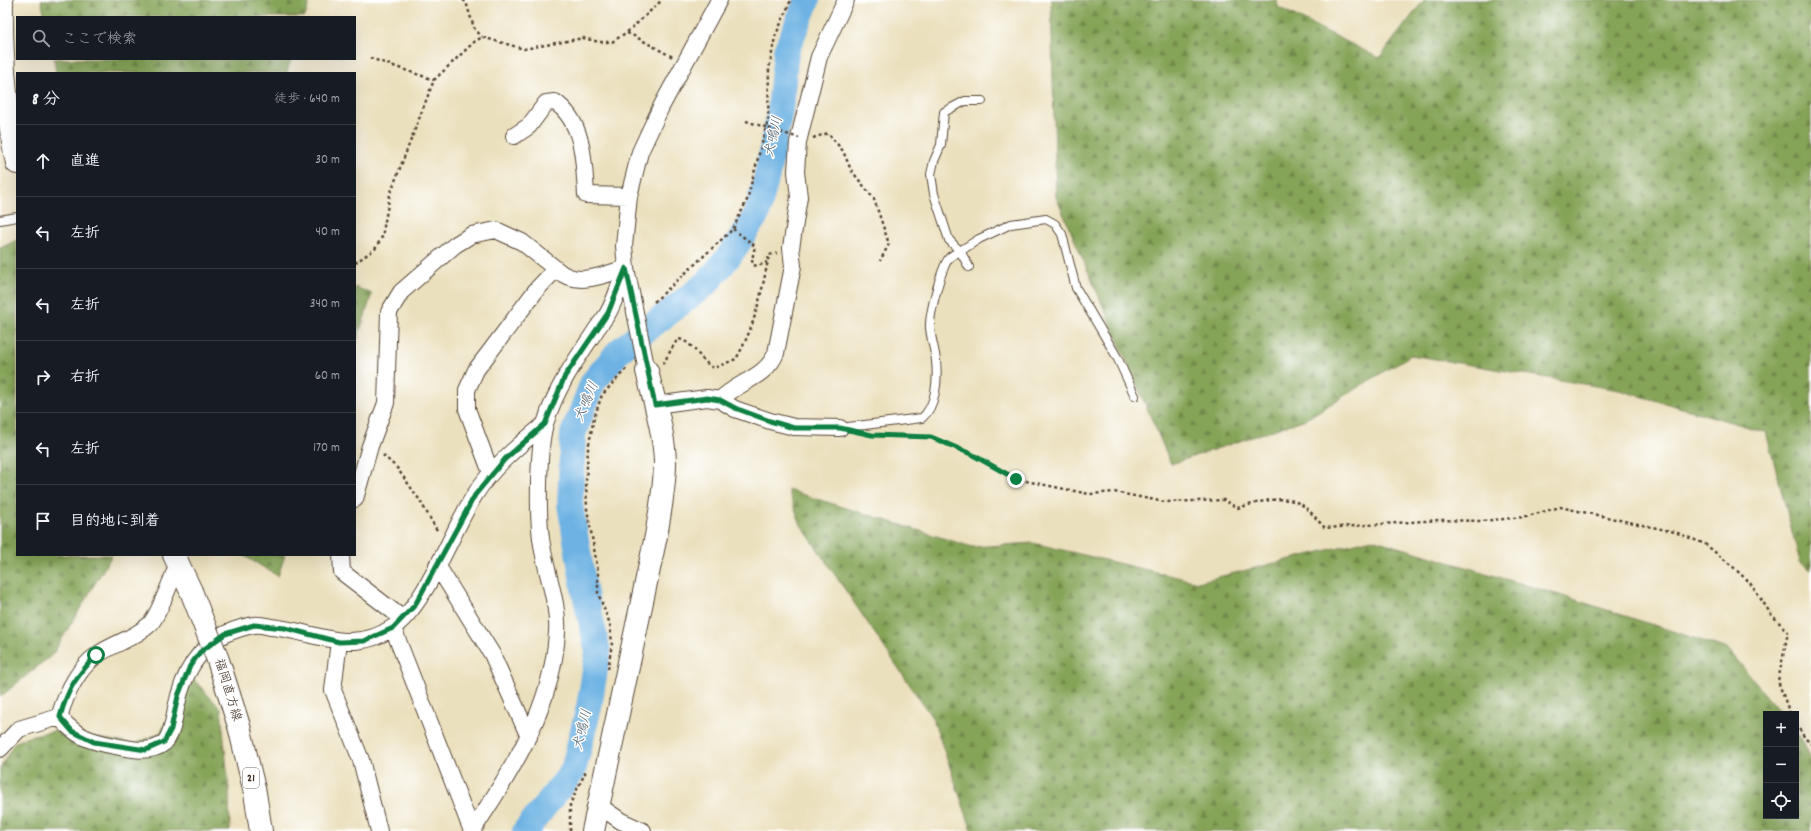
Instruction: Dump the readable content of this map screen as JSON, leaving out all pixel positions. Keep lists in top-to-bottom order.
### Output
{
  "streets": {
    "street": ["福岡直方線", "21"]
  },
  "water": ["犬鳴川"],
  "page": {
    "search": "ここで検索",
    "heading": ["8 分", "徒歩 · 640 m"],
    "list": [
      ["直進", "30 m"],
      ["左折", "40 m"],
      ["左折", "340 m"],
      ["右折", "60 m"],
      ["左折", "170 m"],
      "目的地に到着"
    ],
    "map_buttons": ["+", "−"]
  }
}
